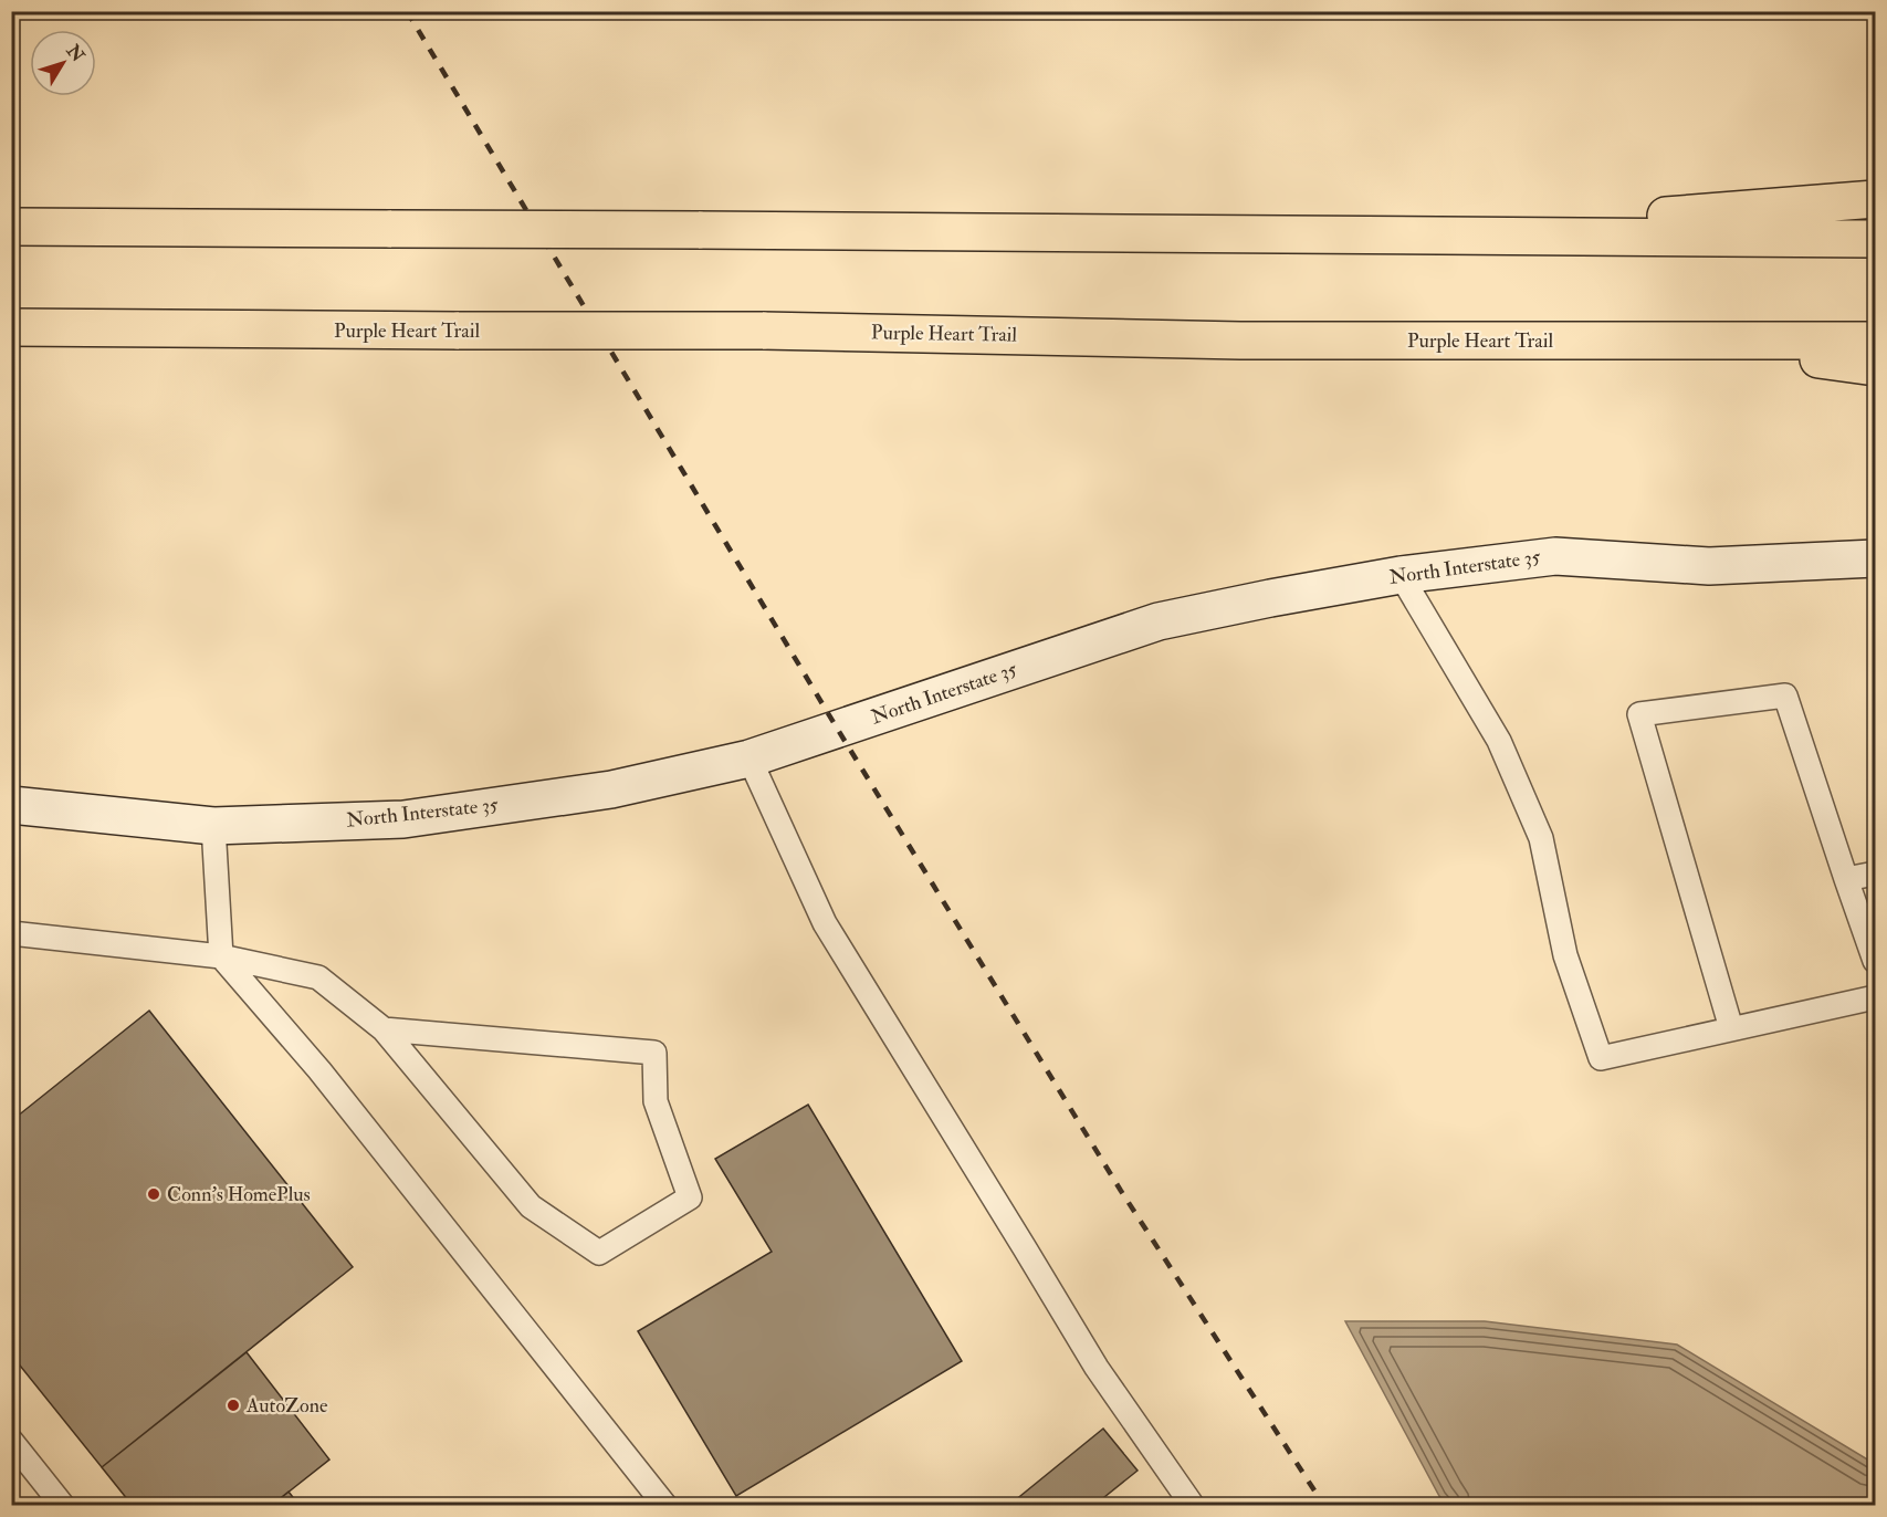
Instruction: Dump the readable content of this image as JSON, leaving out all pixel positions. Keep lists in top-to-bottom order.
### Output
{
  "streets": {
    "highway": ["Purple Heart Trail"],
    "main road": ["North Interstate 35"]
  },
  "places": ["Conn's HomePlus", "AutoZone"],
  "north": "top right"
}
